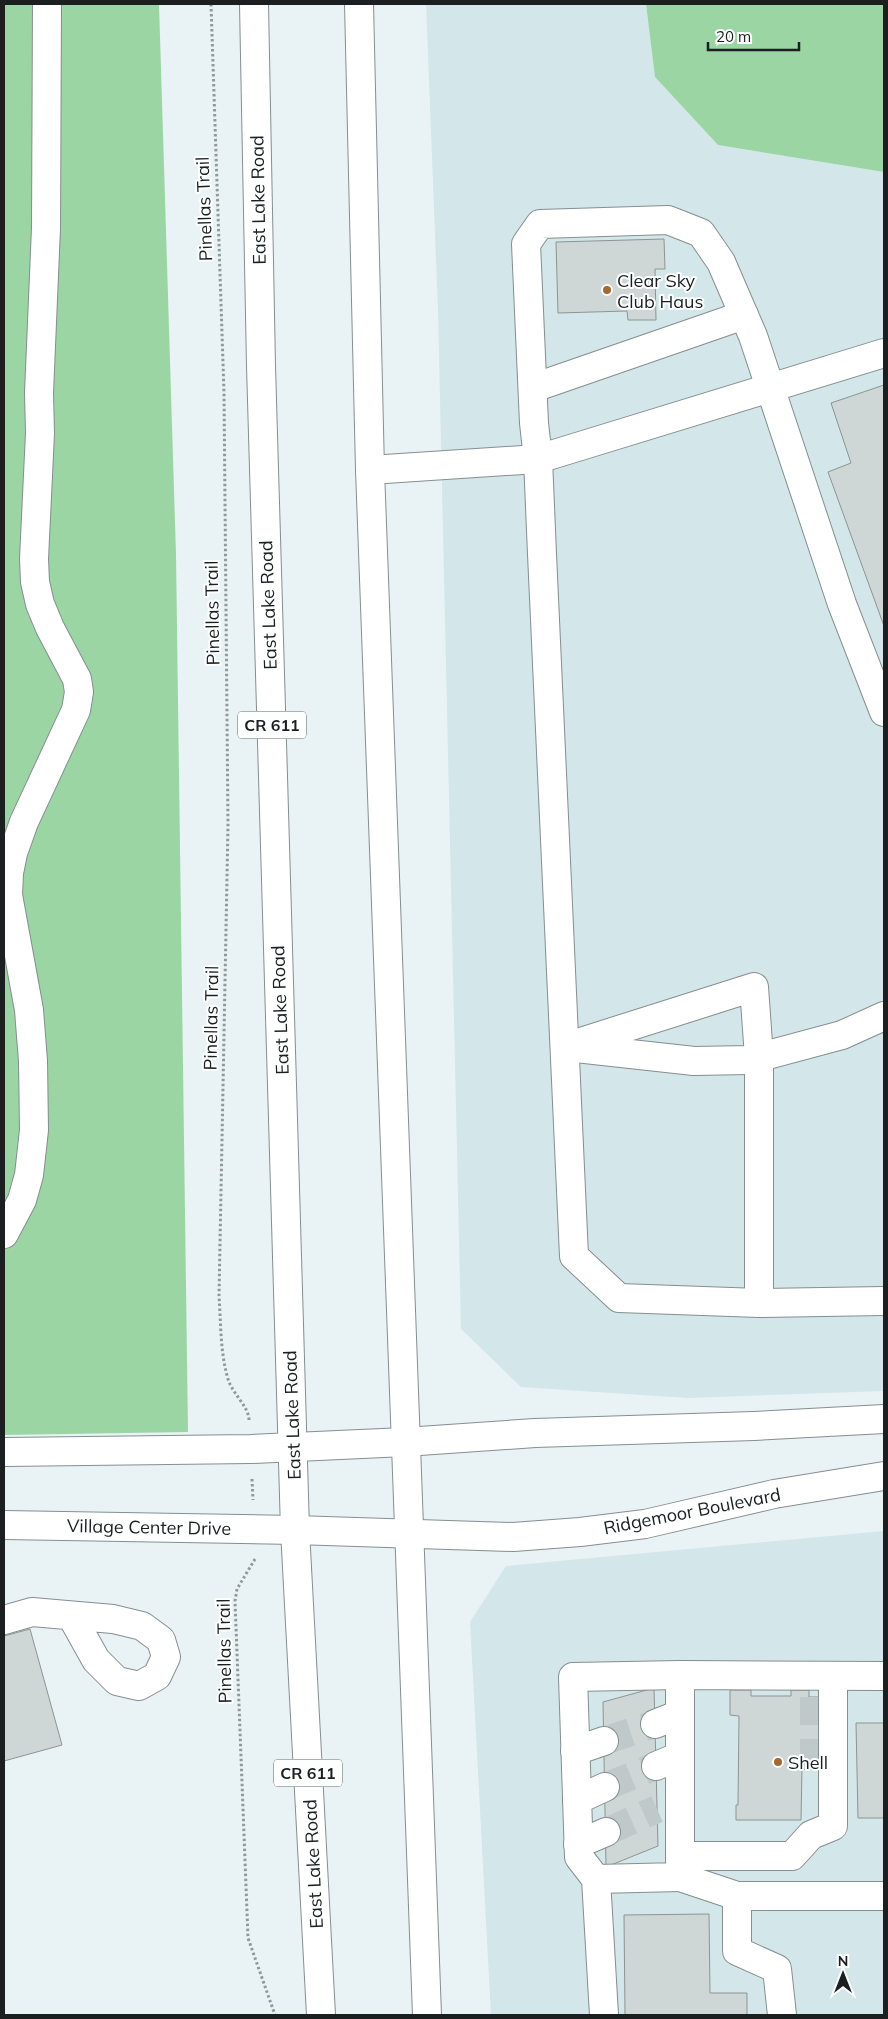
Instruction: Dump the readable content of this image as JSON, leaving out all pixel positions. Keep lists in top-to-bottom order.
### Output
{
  "streets": {
    "main road": [
      "East Lake Road",
      "CR 611",
      "Ridgemoor Boulevard",
      "Village Center Drive"
    ],
    "path": ["Pinellas Trail"]
  },
  "crossings": [
    ["East Lake Road", "Ridgemoor Boulevard"],
    ["East Lake Road", "Village Center Drive"],
    ["Pinellas Trail", "Village Center Drive"],
    ["Ridgemoor Boulevard", "Village Center Drive"]
  ],
  "places": ["Clear Sky Club Haus", "Shell"],
  "scale_bar": "20 m",
  "north": "top"
}
